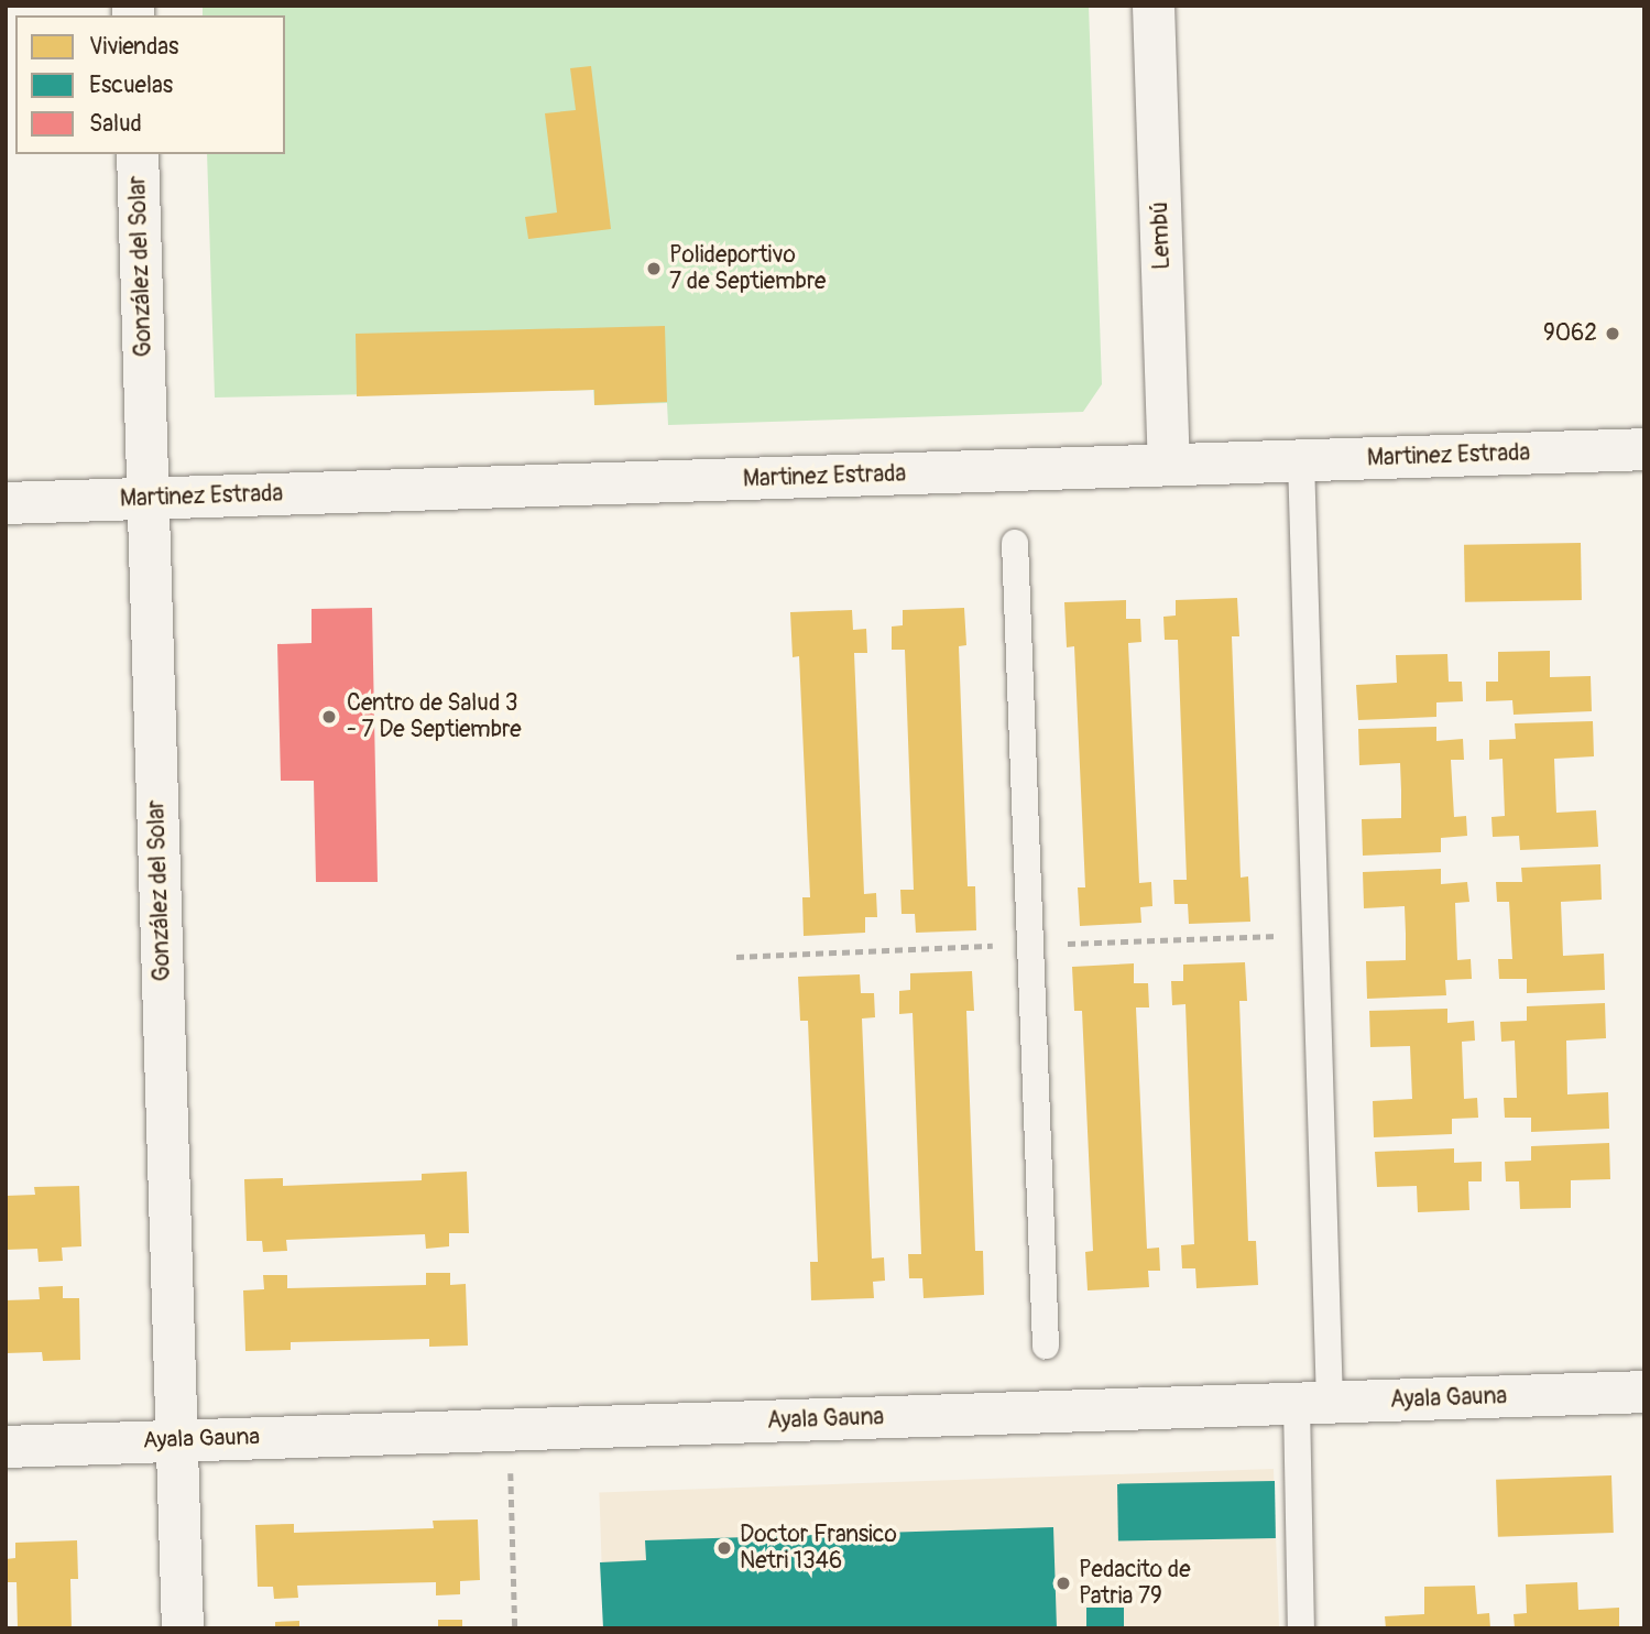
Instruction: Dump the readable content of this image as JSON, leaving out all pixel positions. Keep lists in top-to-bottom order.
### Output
{
  "streets": {
    "street": [
      "Lembú",
      "González del Solar",
      "Martinez Estrada",
      "Ayala Gauna"
    ]
  },
  "crossings": [
    ["Lembú", "Martinez Estrada"],
    ["González del Solar", "Martinez Estrada"],
    ["González del Solar", "Ayala Gauna"]
  ],
  "places": [
    "Polideportivo 7 de Septiembre",
    "9062",
    "Centro de Salud 3 - 7 De Septiembre",
    "Doctor Fransico Netri 1346",
    "Pedacito de Patria 79"
  ],
  "legend": ["Viviendas", "Escuelas", "Salud"]
}
